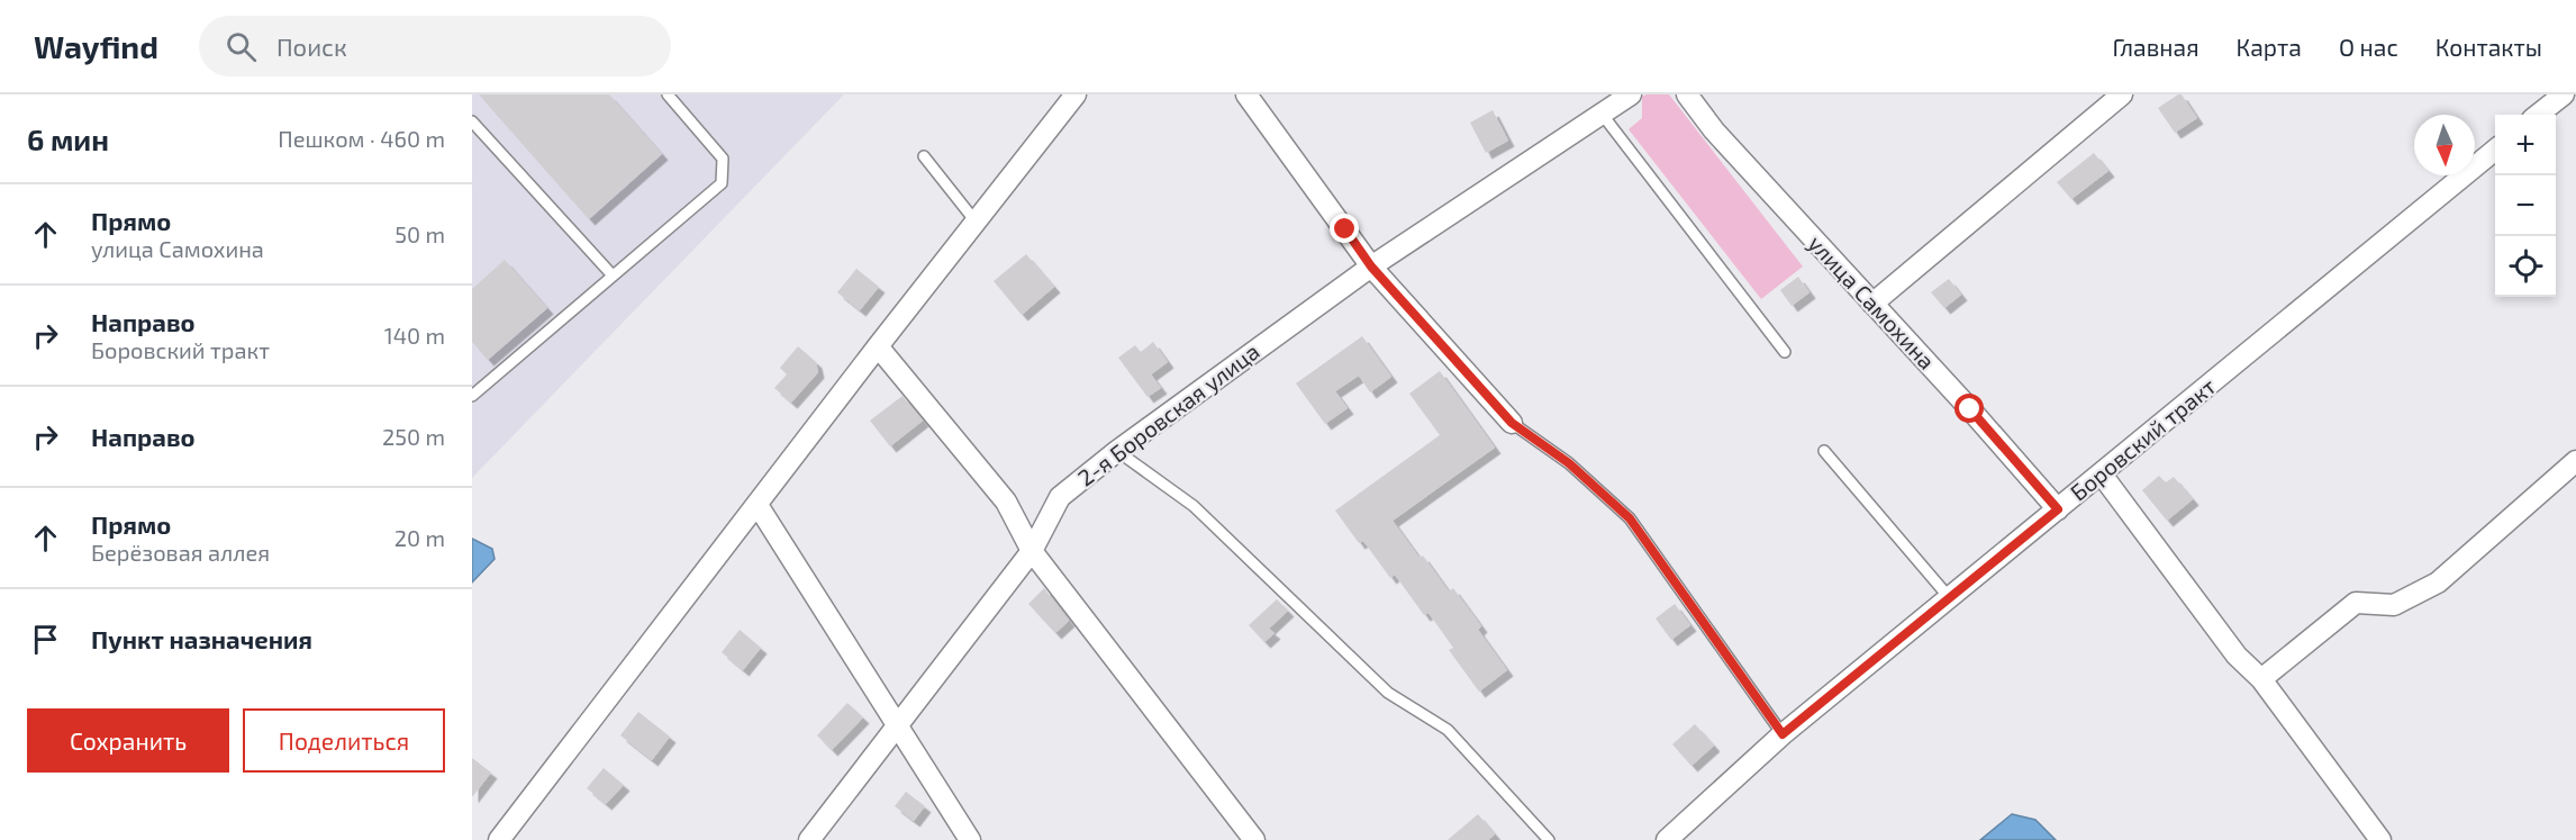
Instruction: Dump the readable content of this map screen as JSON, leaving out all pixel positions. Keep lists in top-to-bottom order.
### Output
{
  "streets": {
    "street": ["улица Самохина", "2-я Боровская улица", "Боровский тракт"]
  },
  "crossings": [
    ["улица Самохина", "Боровский тракт"]
  ],
  "north": "bottom",
  "page": {
    "header": "Wayfind",
    "search": "Поиск",
    "nav": [
      "Главная",
      "Карта",
      "О нас",
      "Контакты"
    ],
    "heading": ["6 мин", "Пешком · 460 m"],
    "map_buttons": ["+", "−"],
    "list": [
      ["Прямо", "улица Самохина", "50 m"],
      ["Направо", "Боровский тракт", "140 m"],
      ["Направо", "250 m"],
      ["Прямо", "Берёзовая аллея", "20 m"],
      "Пункт назначения"
    ],
    "buttons": ["Сохранить", "Поделиться"]
  }
}
